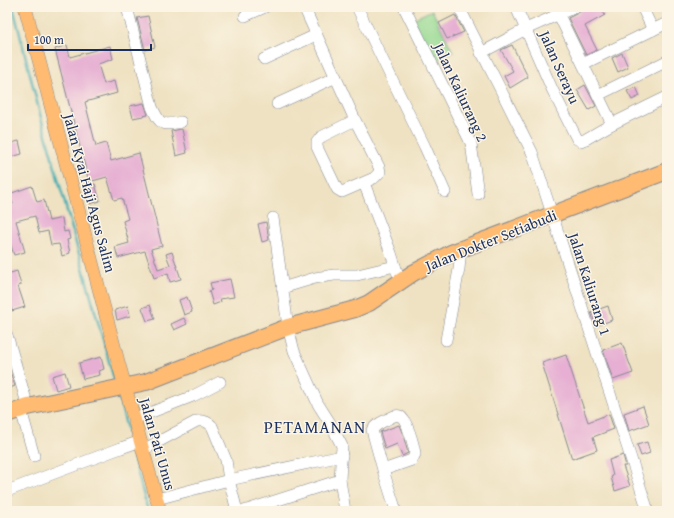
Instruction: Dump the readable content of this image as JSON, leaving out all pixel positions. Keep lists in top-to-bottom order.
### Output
{
  "streets": {
    "highway": ["Jalan Dokter Setiabudi"],
    "main road": ["Jalan Kyai Haji Agus Salim", "Jalan Pati Unus"],
    "street": ["Jalan Serayu", "Jalan Kaliurang 2", "Jalan Kaliurang 1"]
  },
  "crossings": [
    ["Jalan Kyai Haji Agus Salim", "Jalan Dokter Setiabudi"],
    ["Jalan Kyai Haji Agus Salim", "Jalan Pati Unus"],
    ["Jalan Dokter Setiabudi", "Jalan Kaliurang 1"],
    ["Jalan Dokter Setiabudi", "Jalan Pati Unus"]
  ],
  "districts": ["PETAMANAN"],
  "scale_bar": "100 m"
}
